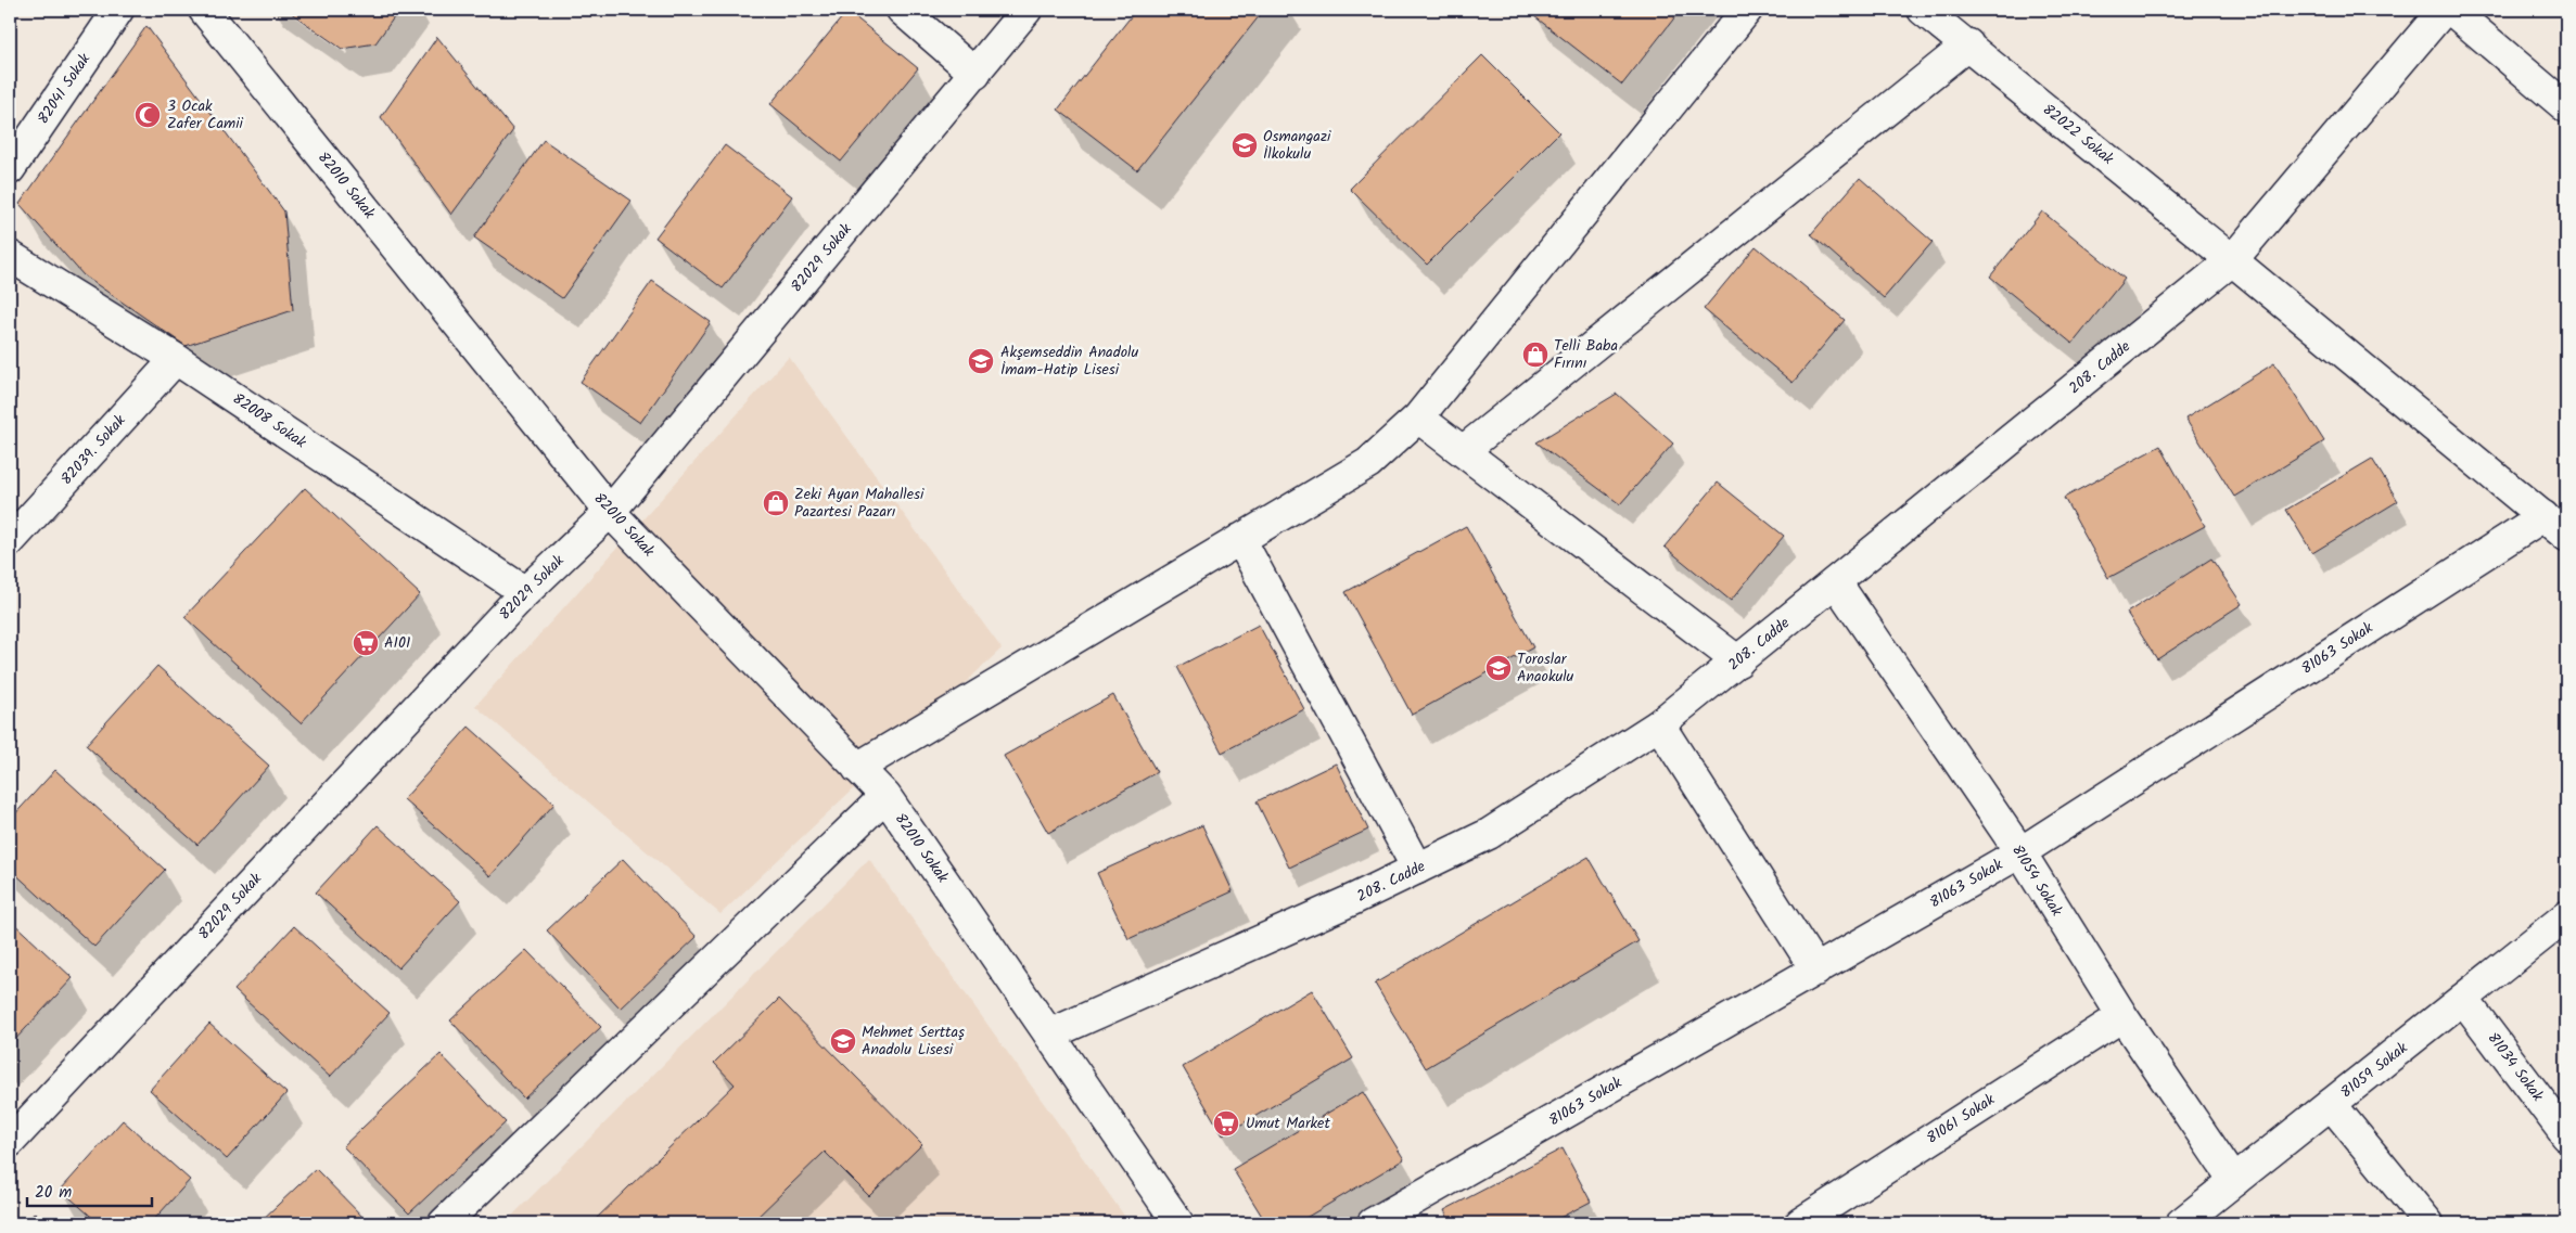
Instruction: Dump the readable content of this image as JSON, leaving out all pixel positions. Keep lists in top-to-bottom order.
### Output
{
  "streets": {
    "street": [
      "82041 Sokak",
      "82022 Sokak",
      "82010 Sokak",
      "82029 Sokak",
      "208. Cadde",
      "82008 Sokak",
      "82039. Sokak",
      "81063 Sokak",
      "81054 Sokak",
      "81034 Sokak",
      "81059 Sokak",
      "81061 Sokak"
    ]
  },
  "crossings": [
    ["82022 Sokak", "208. Cadde"],
    ["82010 Sokak", "82029 Sokak"],
    ["82010 Sokak", "208. Cadde"],
    ["82029 Sokak", "82008 Sokak"],
    ["208. Cadde", "81054 Sokak"],
    ["82008 Sokak", "82039. Sokak"],
    ["81063 Sokak", "81054 Sokak"],
    ["81054 Sokak", "81059 Sokak"],
    ["81054 Sokak", "81061 Sokak"],
    ["81034 Sokak", "81059 Sokak"]
  ],
  "places": {
    "mosque": ["3 Ocak Zafer Camii"],
    "school or university": [
      "Osmangazi İlkokulu",
      "Akşemseddin Anadolu İmam-Hatip Lisesi",
      "Toroslar Anaokulu",
      "Mehmet Serttaş Anadolu Lisesi"
    ],
    "shop": ["Telli Baba Fırını", "Zeki Ayan Mahallesi Pazartesi Pazarı"],
    "supermarket": ["A101", "Umut Market"]
  },
  "scale_bar": "20 m"
}
